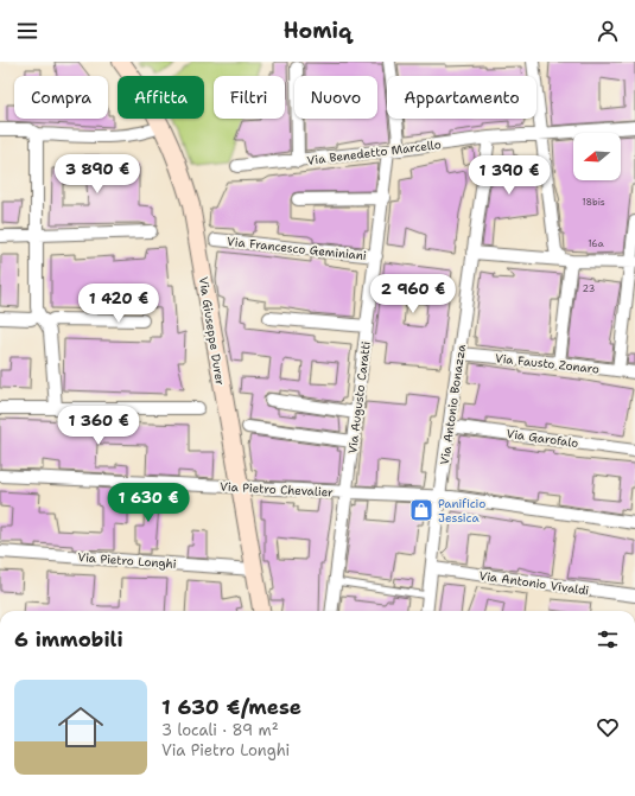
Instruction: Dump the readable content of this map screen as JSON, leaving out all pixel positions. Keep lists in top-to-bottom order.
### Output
{
  "streets": {
    "street": [
      "Via Benedetto Marcello",
      "Via Francesco Geminiani",
      "Via Giuseppe Durer",
      "Via Fausto Zonaro",
      "Via Augusto Caratti",
      "Via Antonio Bonazza",
      "Via Garofalo",
      "Via Pietro Chevalier",
      "Via Pietro Longhi",
      "Via Antonio Vivaldi"
    ]
  },
  "crossings": [
    ["Via Benedetto Marcello", "Via Augusto Caratti"],
    ["Via Benedetto Marcello", "Via Antonio Bonazza"],
    ["Via Francesco Geminiani", "Via Augusto Caratti"],
    ["Via Giuseppe Durer", "Via Pietro Chevalier"],
    ["Via Giuseppe Durer", "Via Pietro Longhi"],
    ["Via Fausto Zonaro", "Via Antonio Bonazza"],
    ["Via Augusto Caratti", "Via Pietro Chevalier"],
    ["Via Antonio Bonazza", "Via Garofalo"],
    ["Via Antonio Bonazza", "Via Pietro Chevalier"],
    ["Via Antonio Bonazza", "Via Antonio Vivaldi"]
  ],
  "places": {
    "shop": ["Panificio Jessica"]
  },
  "house_numbers": ["18bis", "16a", "23"],
  "north": "left",
  "page": {
    "header": "Homiq",
    "chip": [
      "Compra",
      "Affitta",
      "Filtri",
      "Nuovo",
      "Appartamento"
    ],
    "price": [
      "3 890 €",
      "1 390 €",
      "2 960 €",
      "1 420 €",
      "1 360 €",
      "1 630 €"
    ],
    "heading": "6 immobili",
    "list": [
      {
        "name": "1 630 €/mese",
        "note": "3 locali · 89 m² · Via Pietro Longhi"
      }
    ]
  }
}
